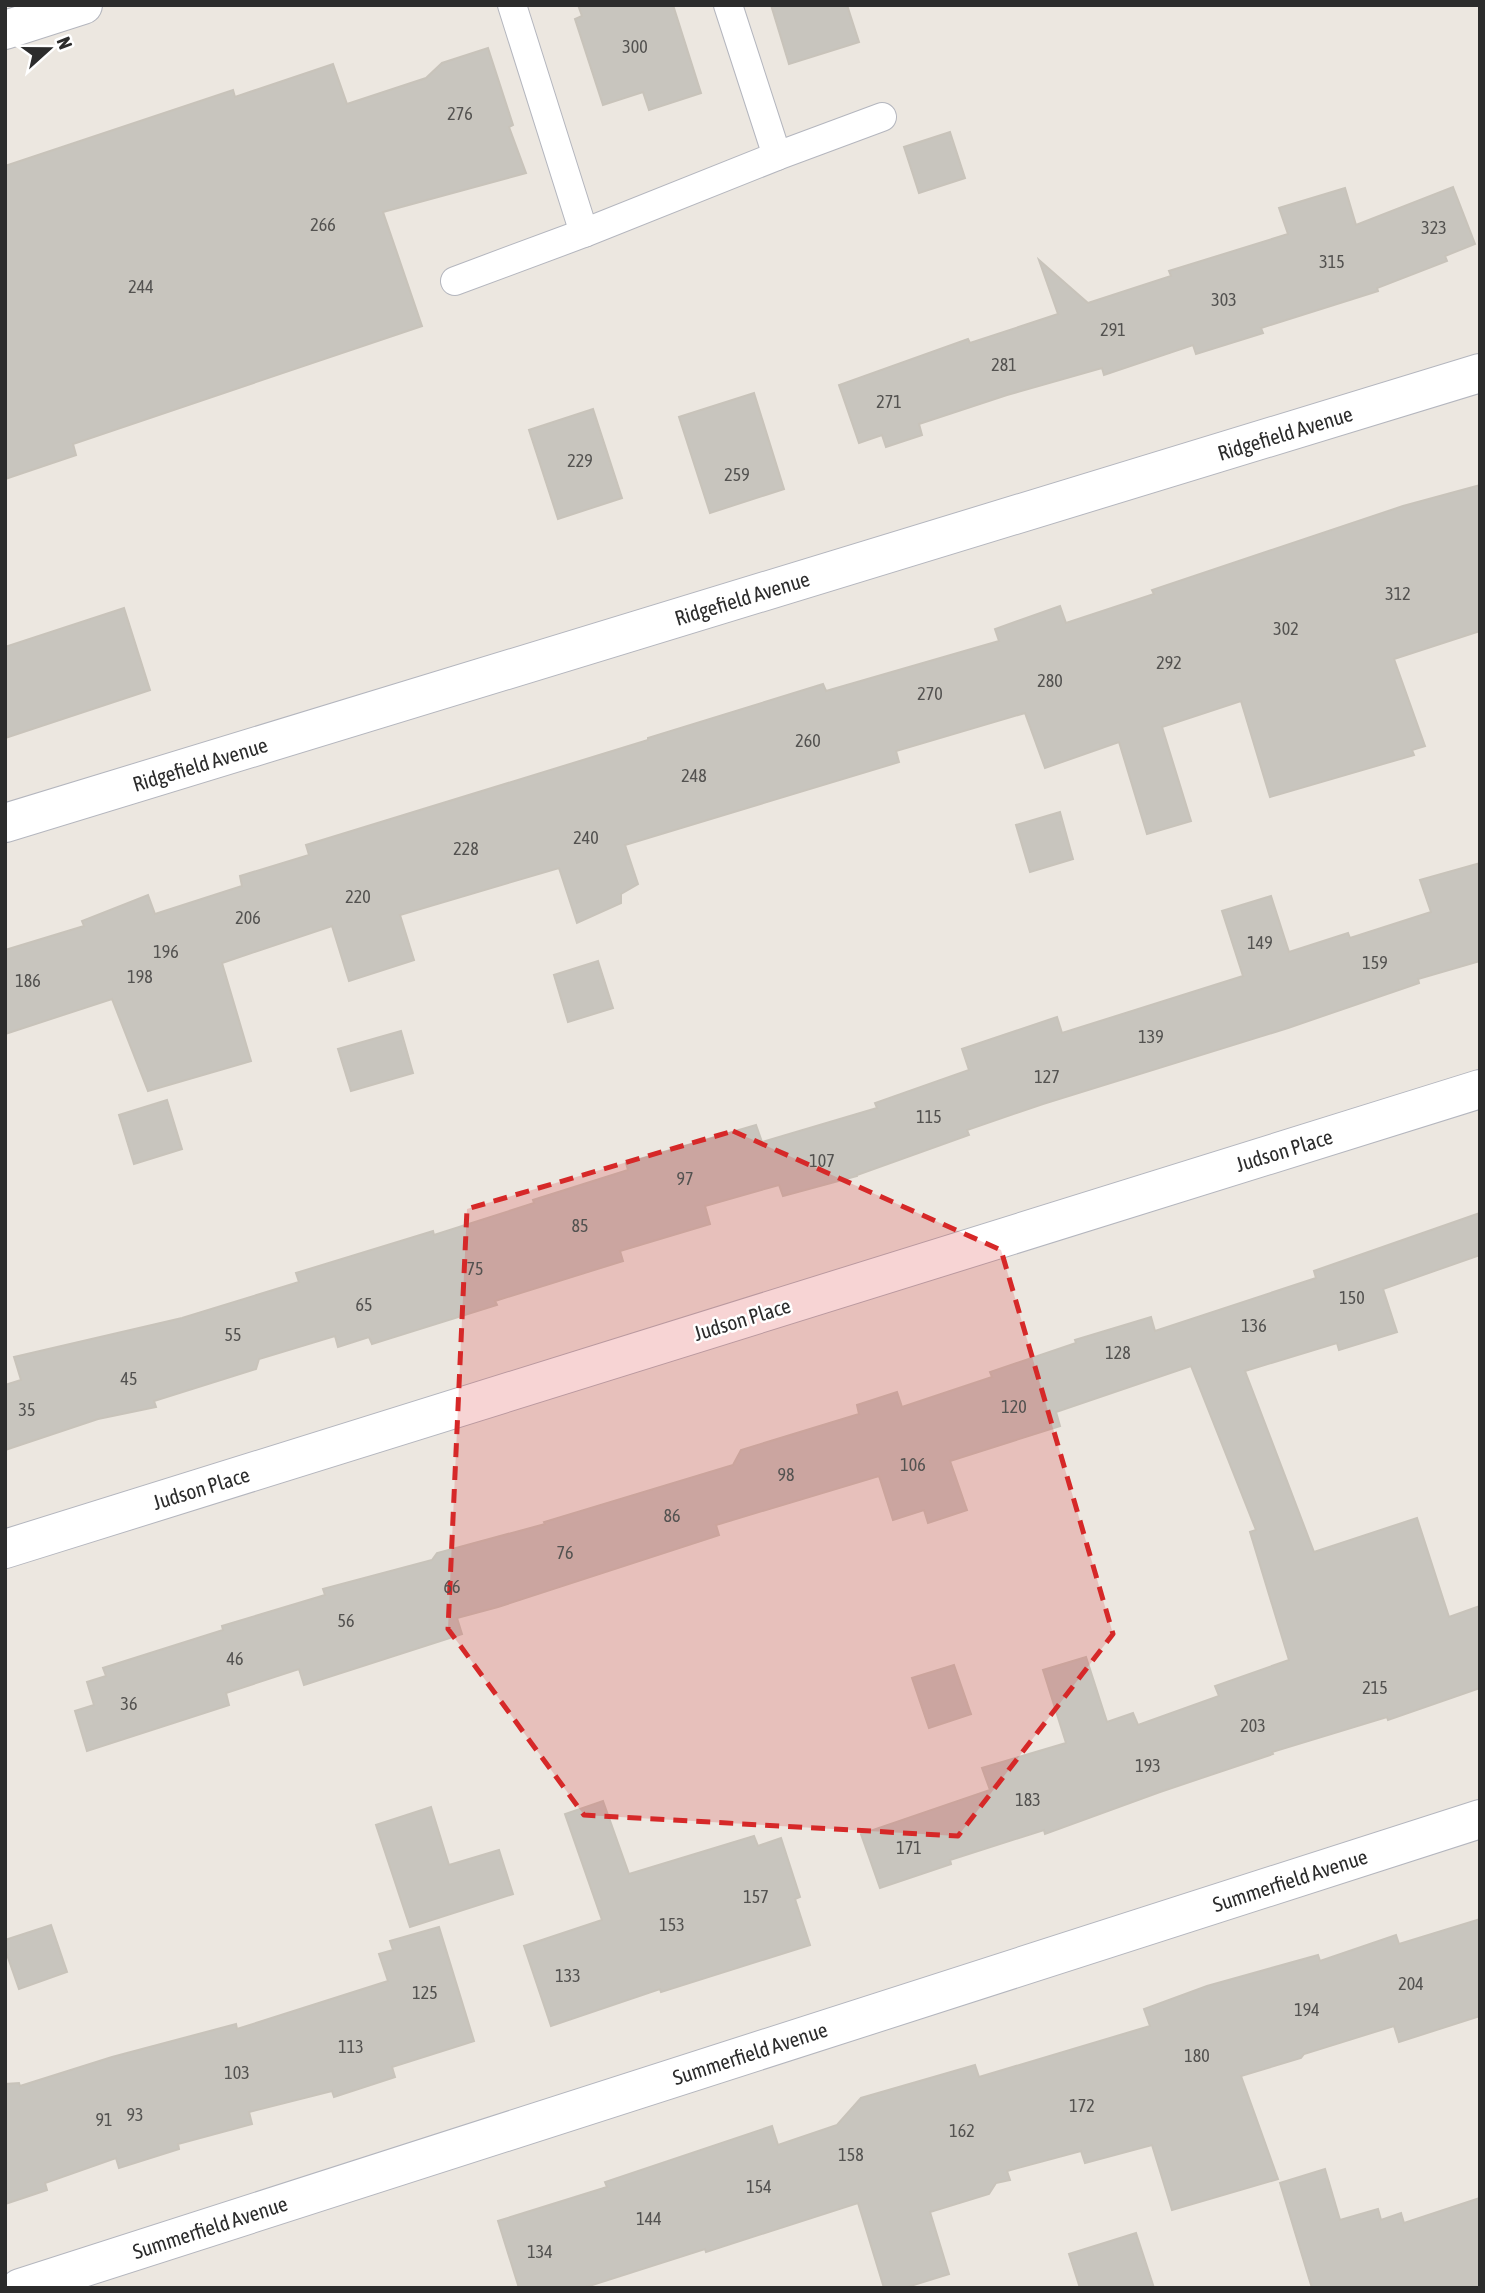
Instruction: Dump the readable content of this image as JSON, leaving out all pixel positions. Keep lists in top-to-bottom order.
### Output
{
  "streets": {
    "street": ["Ridgefield Avenue", "Judson Place", "Summerfield Avenue"]
  },
  "house_numbers": [
    "300",
    "276",
    "266",
    "323",
    "315",
    "244",
    "303",
    "291",
    "281",
    "271",
    "229",
    "259",
    "312",
    "302",
    "292",
    "280",
    "270",
    "260",
    "248",
    "240",
    "228",
    "220",
    "206",
    "149",
    "196",
    "159",
    "198",
    "186",
    "139",
    "127",
    "115",
    "107",
    "97",
    "85",
    "75",
    "150",
    "65",
    "136",
    "55",
    "128",
    "45",
    "120",
    "35",
    "106",
    "98",
    "86",
    "76",
    "66",
    "56",
    "46",
    "215",
    "36",
    "203",
    "193",
    "183",
    "171",
    "157",
    "153",
    "133",
    "204",
    "125",
    "194",
    "113",
    "180",
    "103",
    "172",
    "93",
    "91",
    "162",
    "158",
    "154",
    "144",
    "134"
  ],
  "north": "right"
}
